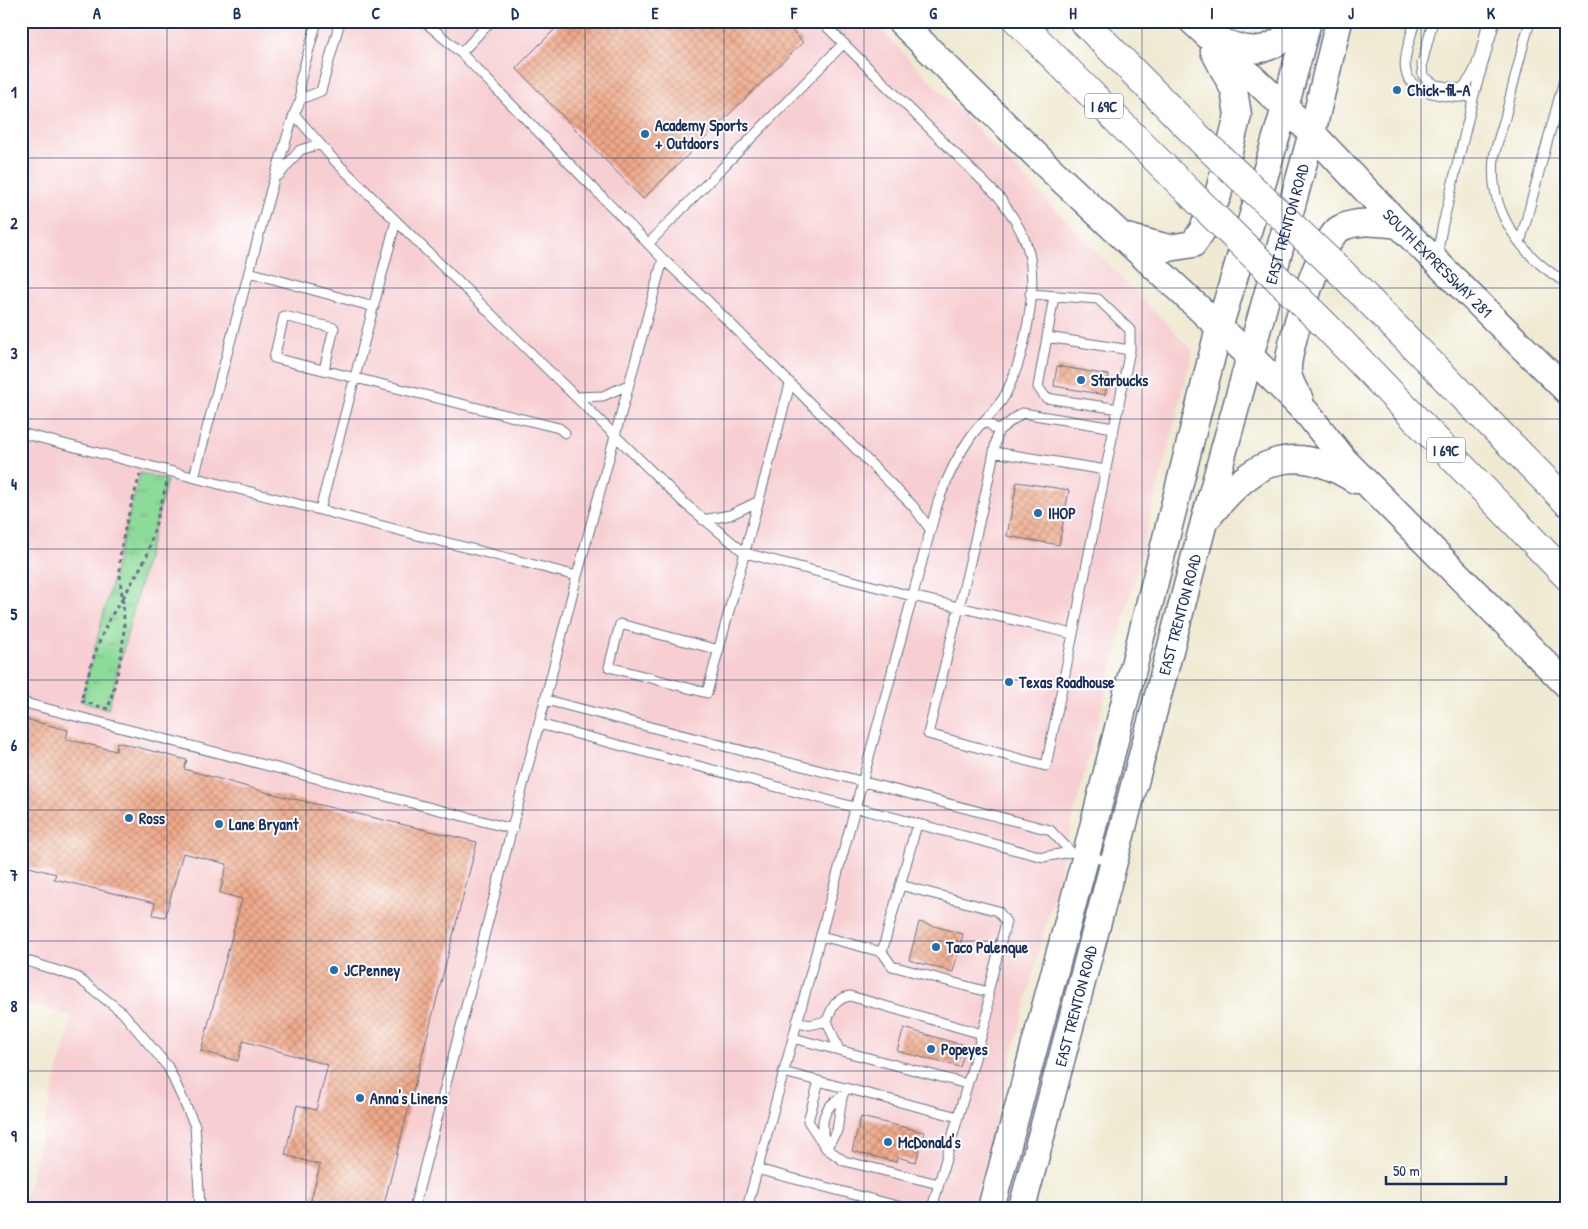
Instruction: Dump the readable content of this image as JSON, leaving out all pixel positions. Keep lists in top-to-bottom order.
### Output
{
  "streets": {
    "highway": ["I 69C"],
    "main road": ["EAST TRENTON ROAD", "SOUTH EXPRESSWAY 281"]
  },
  "crossings": [
    ["EAST TRENTON ROAD", "SOUTH EXPRESSWAY 281"]
  ],
  "places": [
    "Chick-fil-A",
    "Academy Sports + Outdoors",
    "Starbucks",
    "IHOP",
    "Texas Roadhouse",
    "Ross",
    "Lane Bryant",
    "Taco Palenque",
    "JCPenney",
    "Popeyes",
    "Anna's Linens",
    "McDonald's"
  ],
  "scale_bar": "50 m",
  "grid": {
    "columns": [
      "A",
      "B",
      "C",
      "D",
      "E",
      "F",
      "G",
      "H",
      "I",
      "J",
      "K"
    ],
    "rows": [
      "1",
      "2",
      "3",
      "4",
      "5",
      "6",
      "7",
      "8",
      "9"
    ]
  }
}
